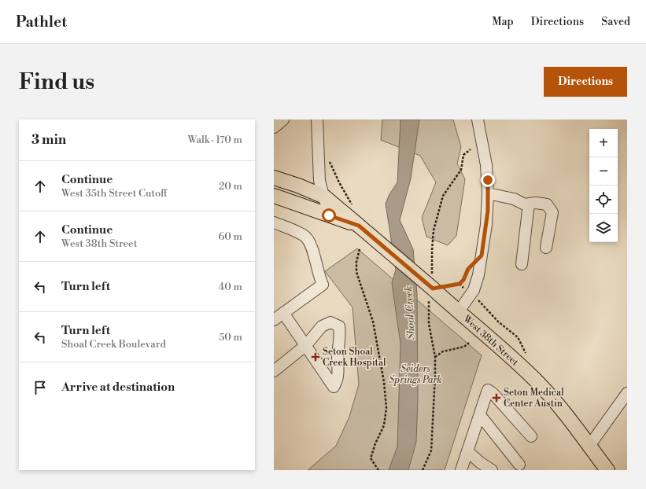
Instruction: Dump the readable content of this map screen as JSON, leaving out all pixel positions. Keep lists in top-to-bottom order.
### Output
{
  "streets": {
    "main road": ["West 38th Street"]
  },
  "water": ["Shoal Creek"],
  "parks": ["Seiders Springs Park"],
  "places": {
    "health": ["Seton Shoal Creek Hospital", "Seton Medical Center Austin"]
  },
  "page": {
    "header": "Pathlet",
    "nav": ["Map", "Directions", "Saved"],
    "buttons": "Directions",
    "title": "Find us",
    "heading": ["3 min", "Walk · 170 m"],
    "map_buttons": ["+", "−"],
    "list": [
      ["Continue", "West 35th Street Cutoff", "20 m"],
      ["Continue", "West 38th Street", "60 m"],
      ["Turn left", "40 m"],
      ["Turn left", "Shoal Creek Boulevard", "50 m"],
      "Arrive at destination"
    ]
  }
}
